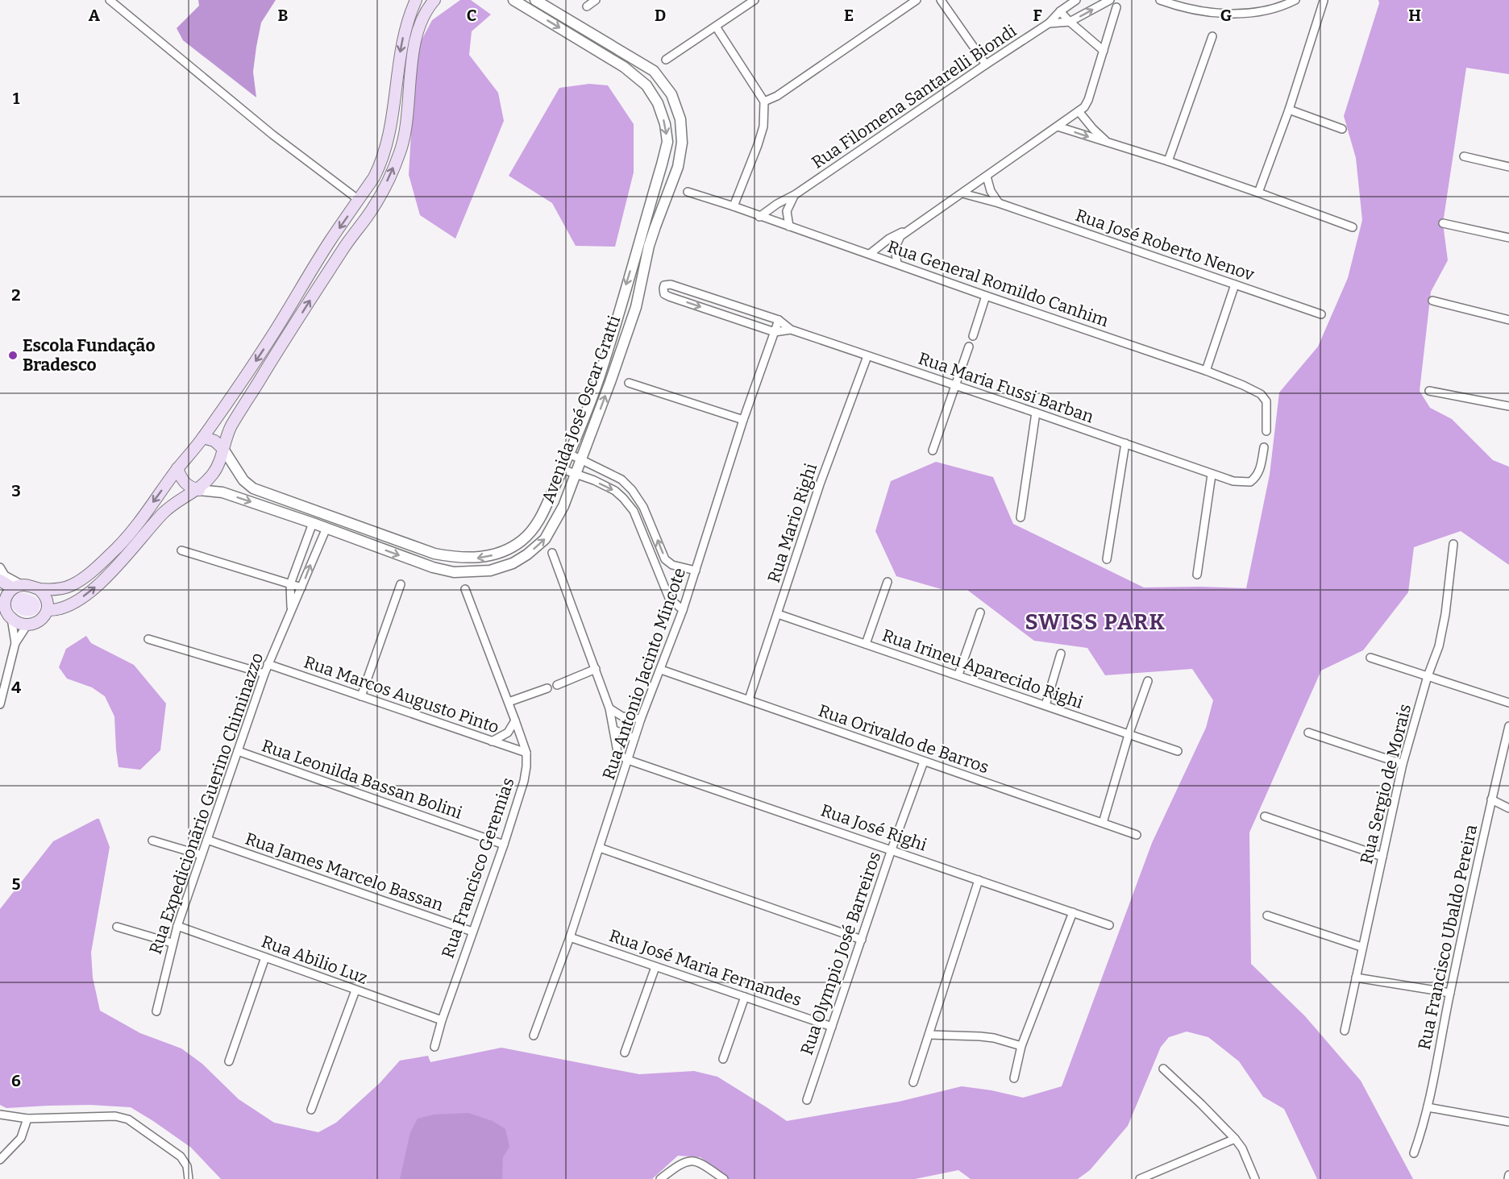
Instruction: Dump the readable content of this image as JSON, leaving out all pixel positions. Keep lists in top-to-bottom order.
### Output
{
  "streets": {
    "street": [
      "Rua Filomena Santarelli Biondi",
      "Rua José Roberto Nenov",
      "Rua General Romildo Canhim",
      "Rua Maria Fussi Barban",
      "Avenida José Oscar Gratti",
      "Rua Mario Righi",
      "Rua Irineu Aparecido Righi",
      "Rua Antonio Jacinto Mincote",
      "Rua Marcos Augusto Pinto",
      "Rua Orivaldo de Barros",
      "Rua Leonilda Bassan Bolini",
      "Rua Sergio de Morais",
      "Rua Expedicionãrio Guerino Chiminazzo",
      "Rua José Righi",
      "Rua Francisco Geremias",
      "Rua James Marcelo Bassan",
      "Rua Francisco Ubaldo Pereira",
      "Rua Olympio José Barreiros",
      "Rua Abilio Luz",
      "Rua José Maria Fernandes"
    ]
  },
  "crossings": [
    ["Rua Filomena Santarelli Biondi", "Rua General Romildo Canhim"],
    ["Rua Maria Fussi Barban", "Rua Mario Righi"],
    ["Rua Maria Fussi Barban", "Rua Antonio Jacinto Mincote"],
    ["Avenida José Oscar Gratti", "Rua Expedicionãrio Guerino Chiminazzo"],
    ["Rua Mario Righi", "Rua Irineu Aparecido Righi"],
    ["Rua Mario Righi", "Rua Orivaldo de Barros"],
    ["Rua Antonio Jacinto Mincote", "Rua Orivaldo de Barros"],
    ["Rua Antonio Jacinto Mincote", "Rua José Righi"],
    ["Rua Antonio Jacinto Mincote", "Rua José Maria Fernandes"],
    ["Rua Marcos Augusto Pinto", "Rua Expedicionãrio Guerino Chiminazzo"],
    ["Rua Marcos Augusto Pinto", "Rua Francisco Geremias"],
    ["Rua Orivaldo de Barros", "Rua Olympio José Barreiros"],
    ["Rua Leonilda Bassan Bolini", "Rua Expedicionãrio Guerino Chiminazzo"],
    ["Rua Leonilda Bassan Bolini", "Rua Francisco Geremias"],
    ["Rua Expedicionãrio Guerino Chiminazzo", "Rua James Marcelo Bassan"],
    ["Rua Expedicionãrio Guerino Chiminazzo", "Rua Abilio Luz"],
    ["Rua José Righi", "Rua Olympio José Barreiros"],
    ["Rua Francisco Geremias", "Rua James Marcelo Bassan"],
    ["Rua Francisco Geremias", "Rua Abilio Luz"],
    ["Rua Olympio José Barreiros", "Rua José Maria Fernandes"]
  ],
  "districts": ["SWISS PARK"],
  "places": ["Escola Fundação Bradesco"],
  "grid": {
    "columns": [
      "A",
      "B",
      "C",
      "D",
      "E",
      "F",
      "G",
      "H"
    ],
    "rows": [
      "1",
      "2",
      "3",
      "4",
      "5",
      "6"
    ]
  }
}
